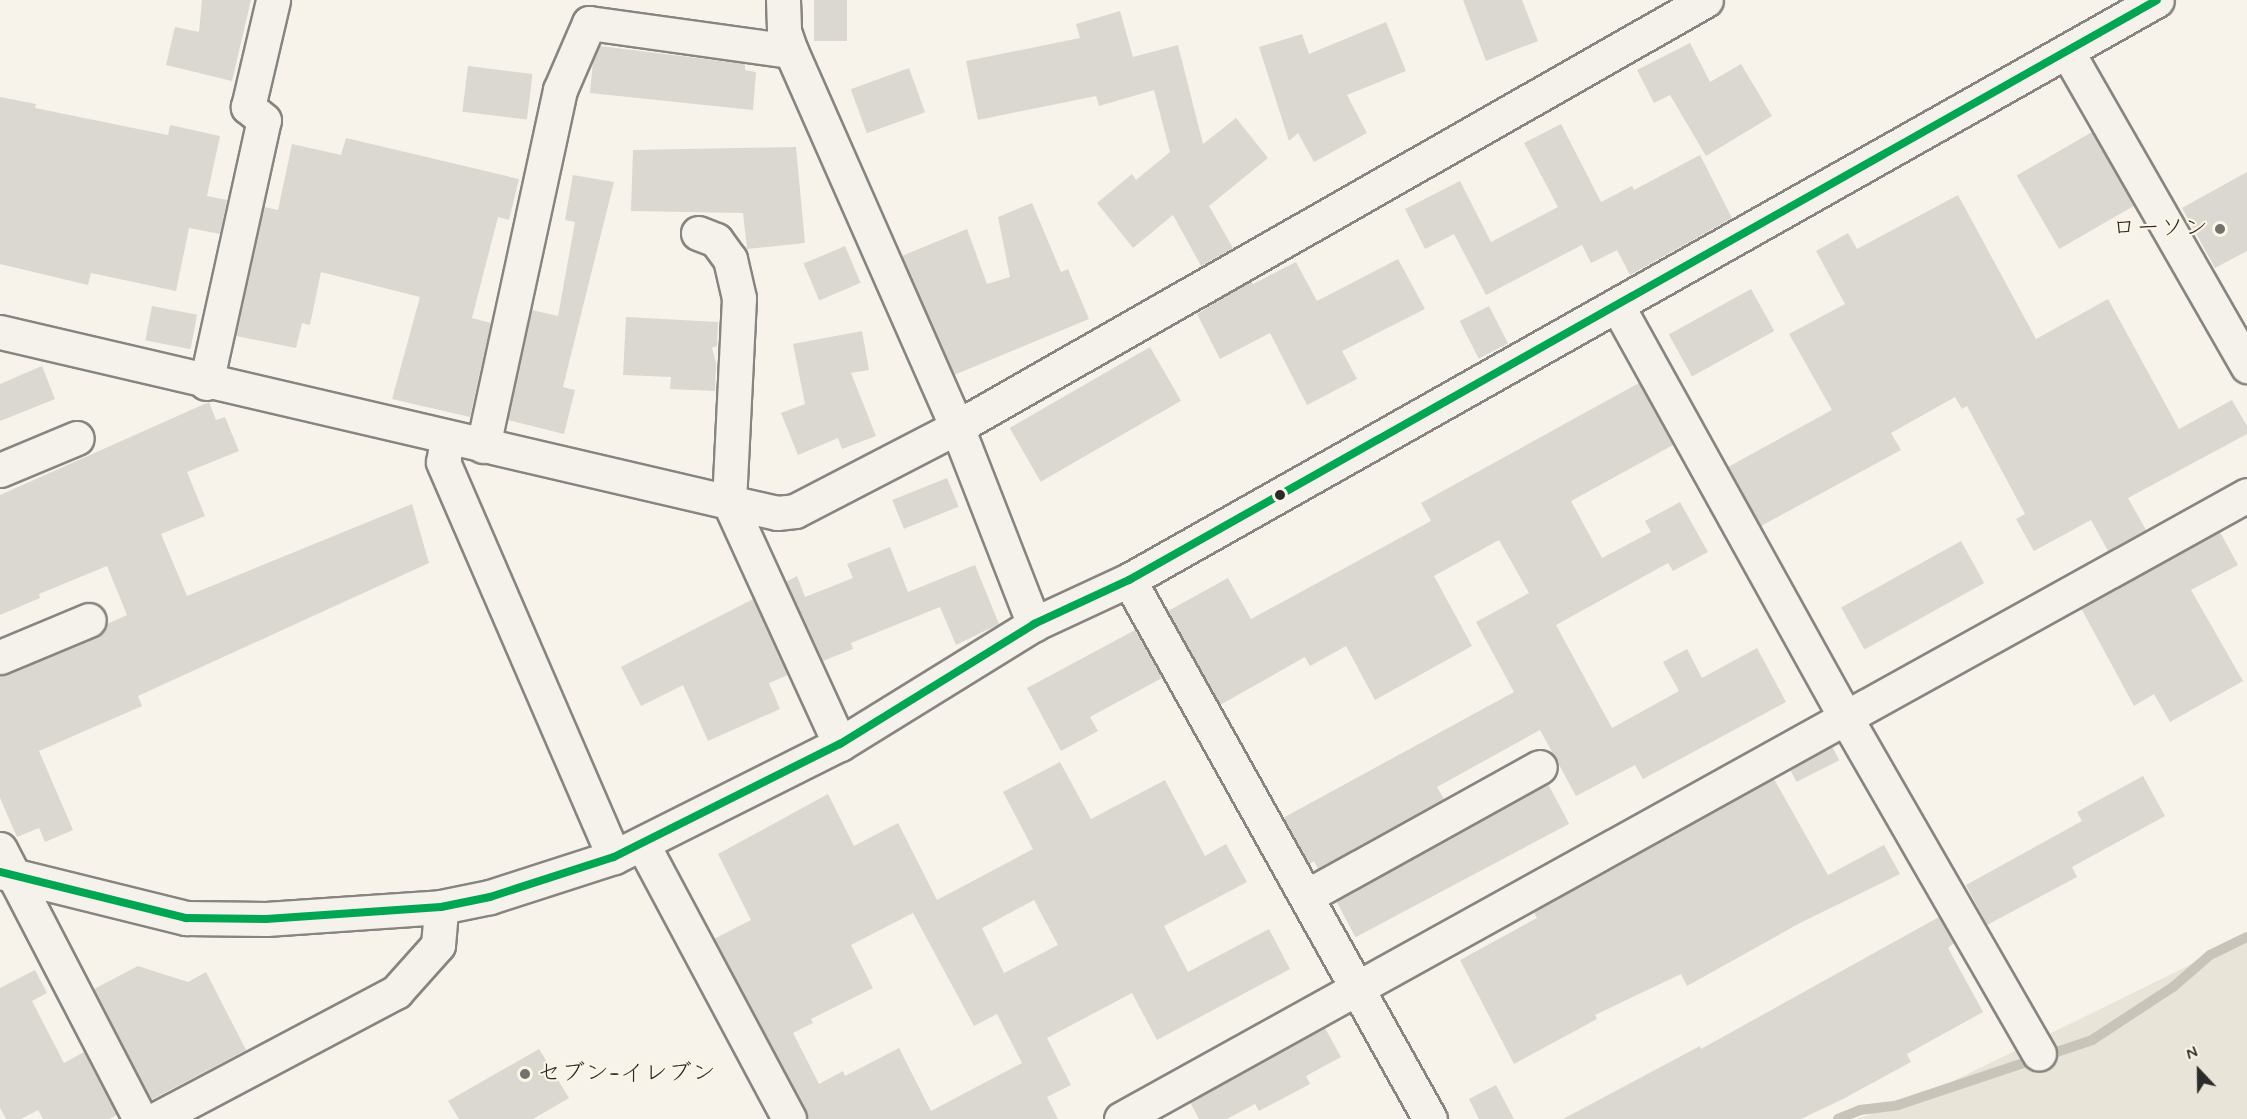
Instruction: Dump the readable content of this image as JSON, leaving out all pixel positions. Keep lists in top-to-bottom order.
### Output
{
  "places": ["ローソン", "セブン-イレブン"],
  "north": "top"
}
